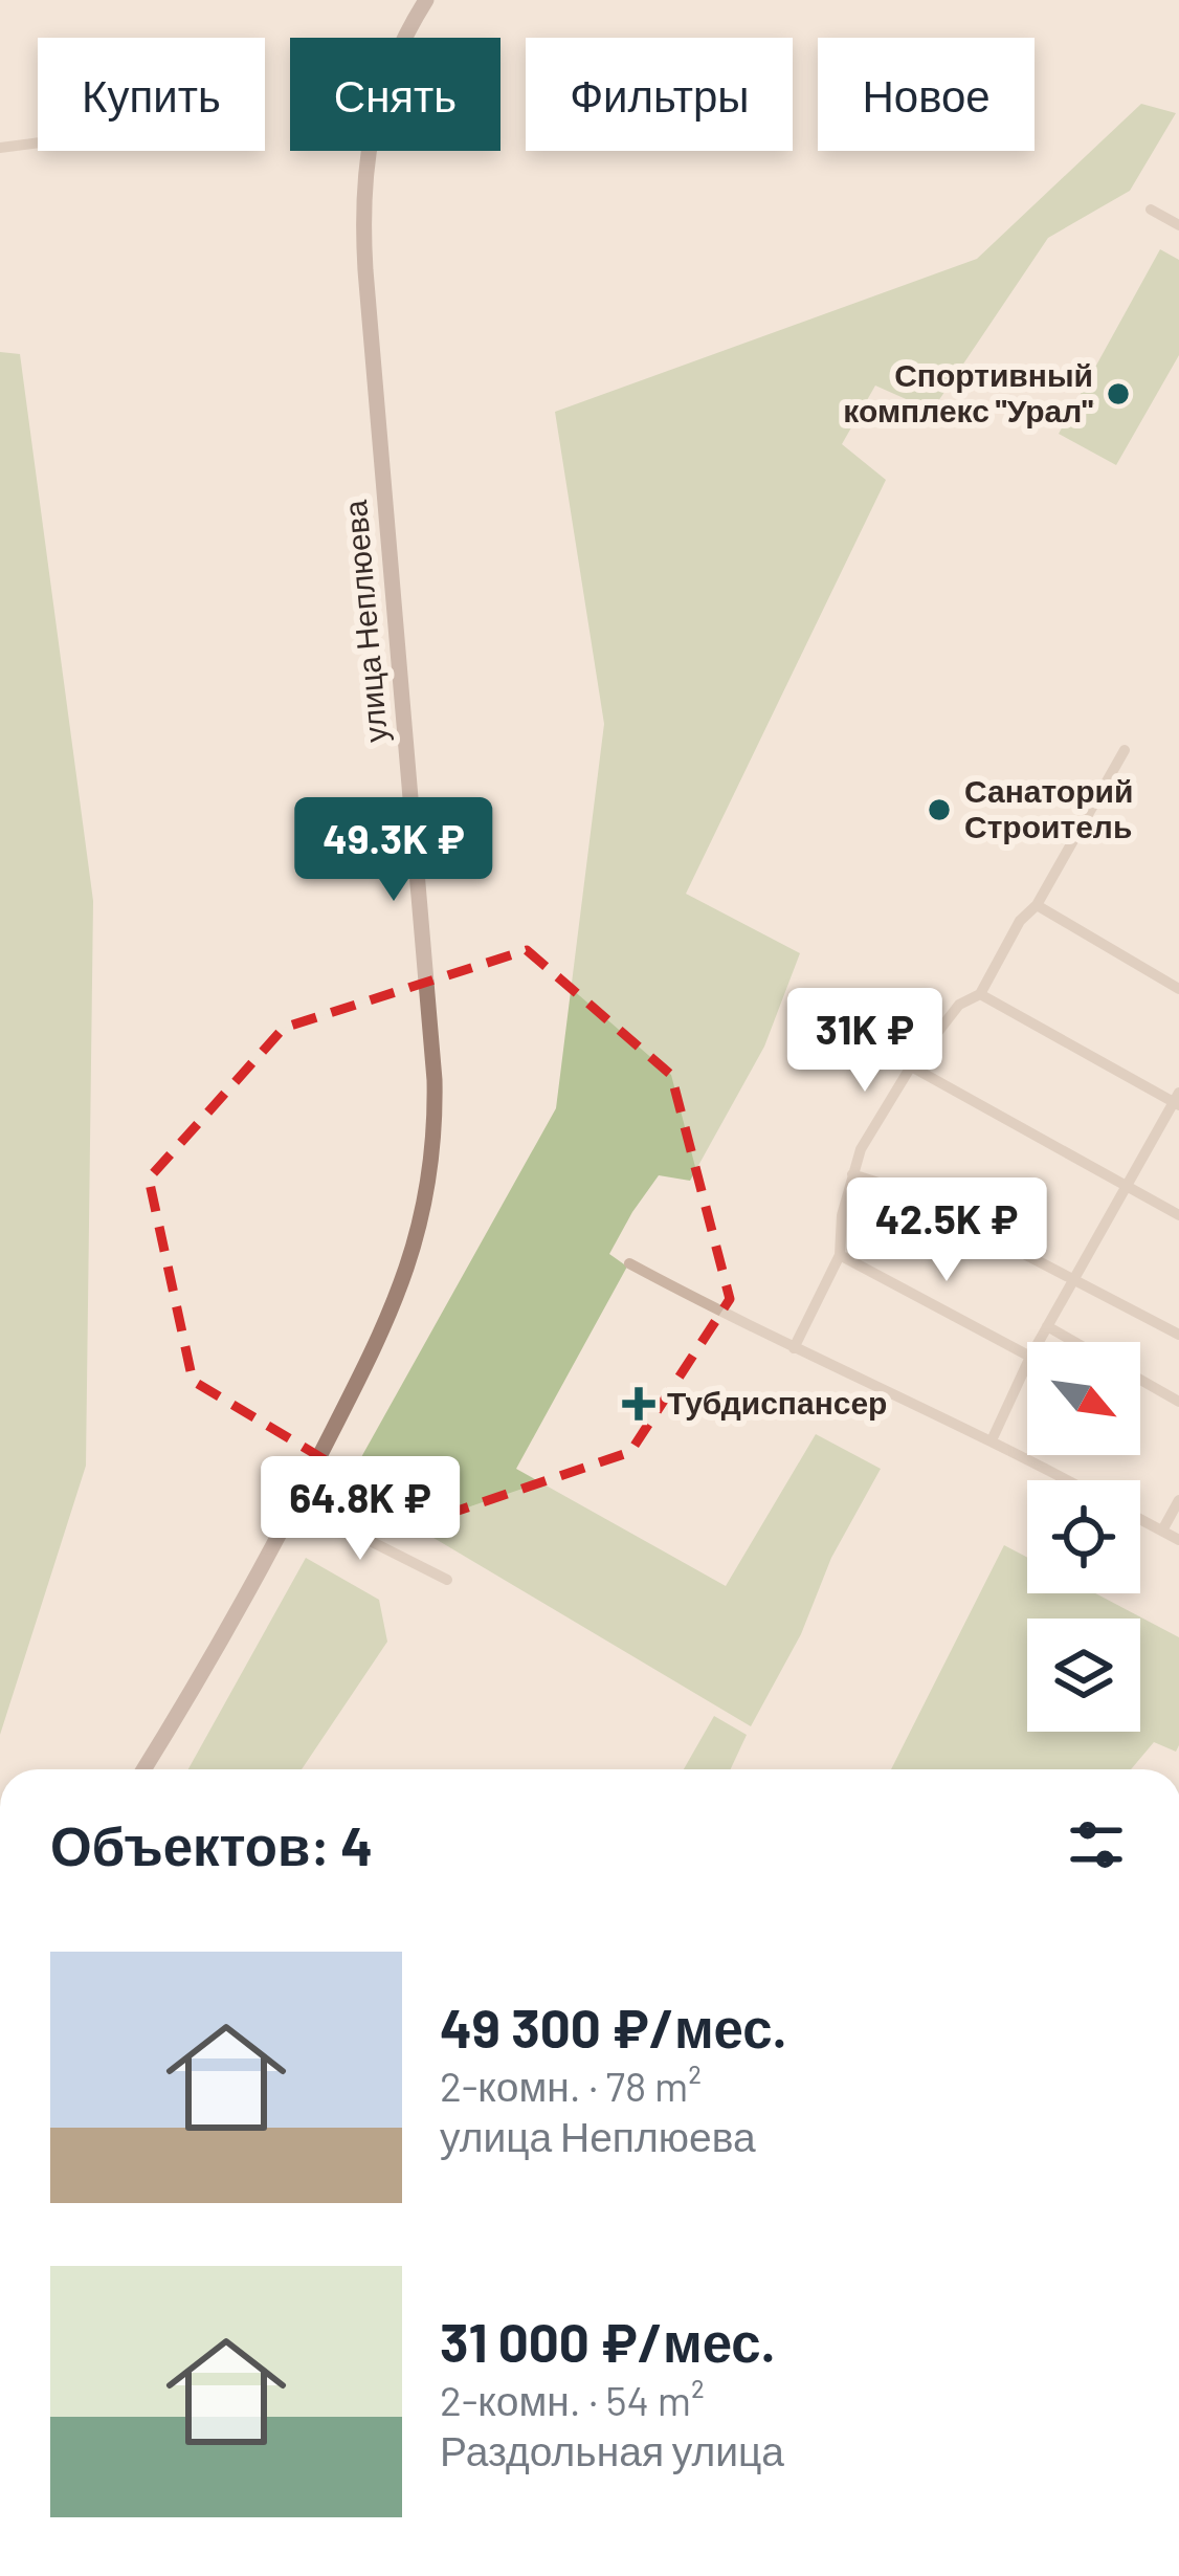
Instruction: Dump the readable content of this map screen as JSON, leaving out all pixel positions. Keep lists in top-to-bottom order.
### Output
{
  "streets": {
    "main road": ["улица Неплюева"]
  },
  "places": {
    "other": ["Спортивный комплекс \"Урал\"", "Санаторий Строитель"],
    "health": ["Тубдиспансер"]
  },
  "north": "bottom right",
  "page": {
    "chip": [
      "Купить",
      "Снять",
      "Фильтры",
      "Новое"
    ],
    "price": [
      "49.3K ₽",
      "31K ₽",
      "42.5K ₽",
      "64.8K ₽"
    ],
    "heading": "Объектов: 4",
    "list": [
      {
        "name": "49 300 ₽/мес.",
        "note": "2-комн. · 78 m² · улица Неплюева"
      },
      {
        "name": "31 000 ₽/мес.",
        "note": "2-комн. · 54 m² · Раздольная улица"
      }
    ]
  }
}
